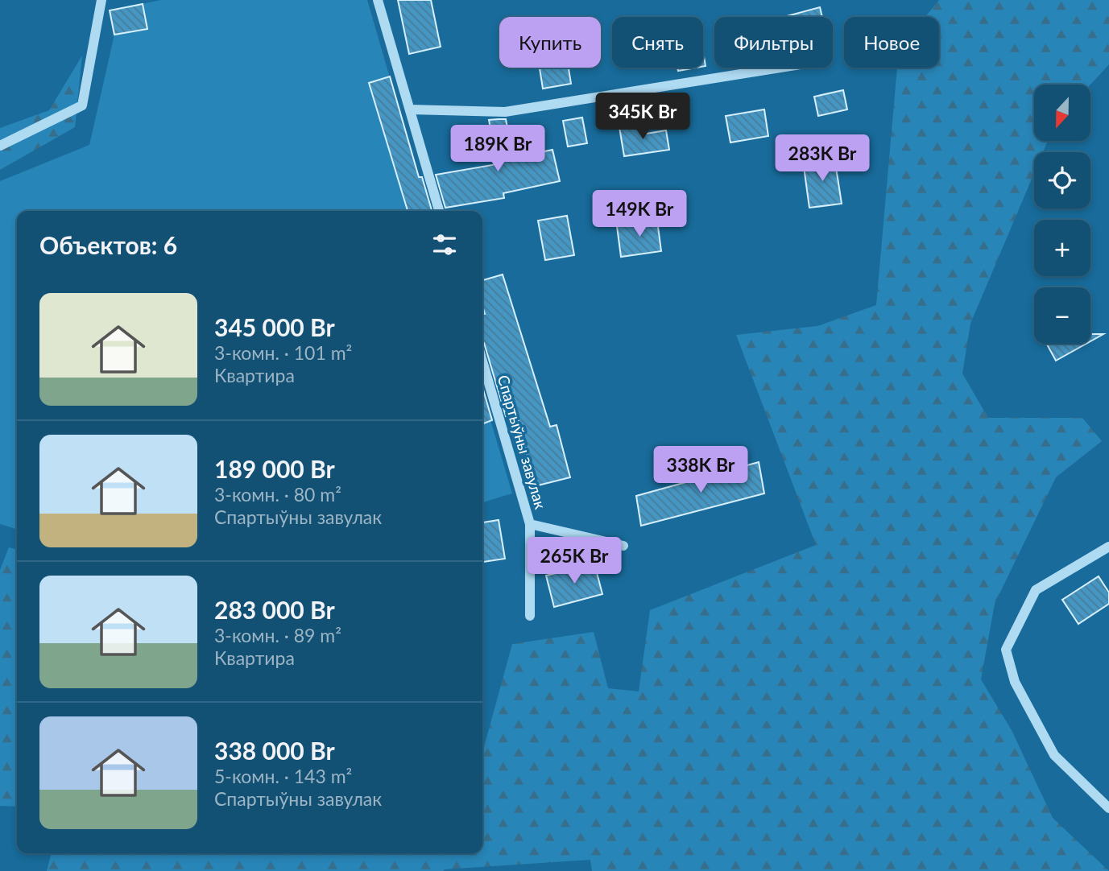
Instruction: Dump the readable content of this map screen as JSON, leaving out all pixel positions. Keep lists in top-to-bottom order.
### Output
{
  "streets": {
    "street": ["Спартыўны завулак"]
  },
  "north": "bottom",
  "page": {
    "chip": [
      "Купить",
      "Снять",
      "Фильтры",
      "Новое"
    ],
    "map_buttons": ["+", "−"],
    "price": [
      "345K Br",
      "189K Br",
      "283K Br",
      "149K Br",
      "338K Br",
      "265K Br"
    ],
    "heading": "Объектов: 6",
    "list": [
      {
        "name": "345 000 Br",
        "note": "3-комн. · 101 m² · Квартира"
      },
      {
        "name": "189 000 Br",
        "note": "3-комн. · 80 m² · Спартыўны завулак"
      },
      {
        "name": "283 000 Br",
        "note": "3-комн. · 89 m² · Квартира"
      },
      {
        "name": "338 000 Br",
        "note": "5-комн. · 143 m² · Спартыўны завулак"
      }
    ]
  }
}
